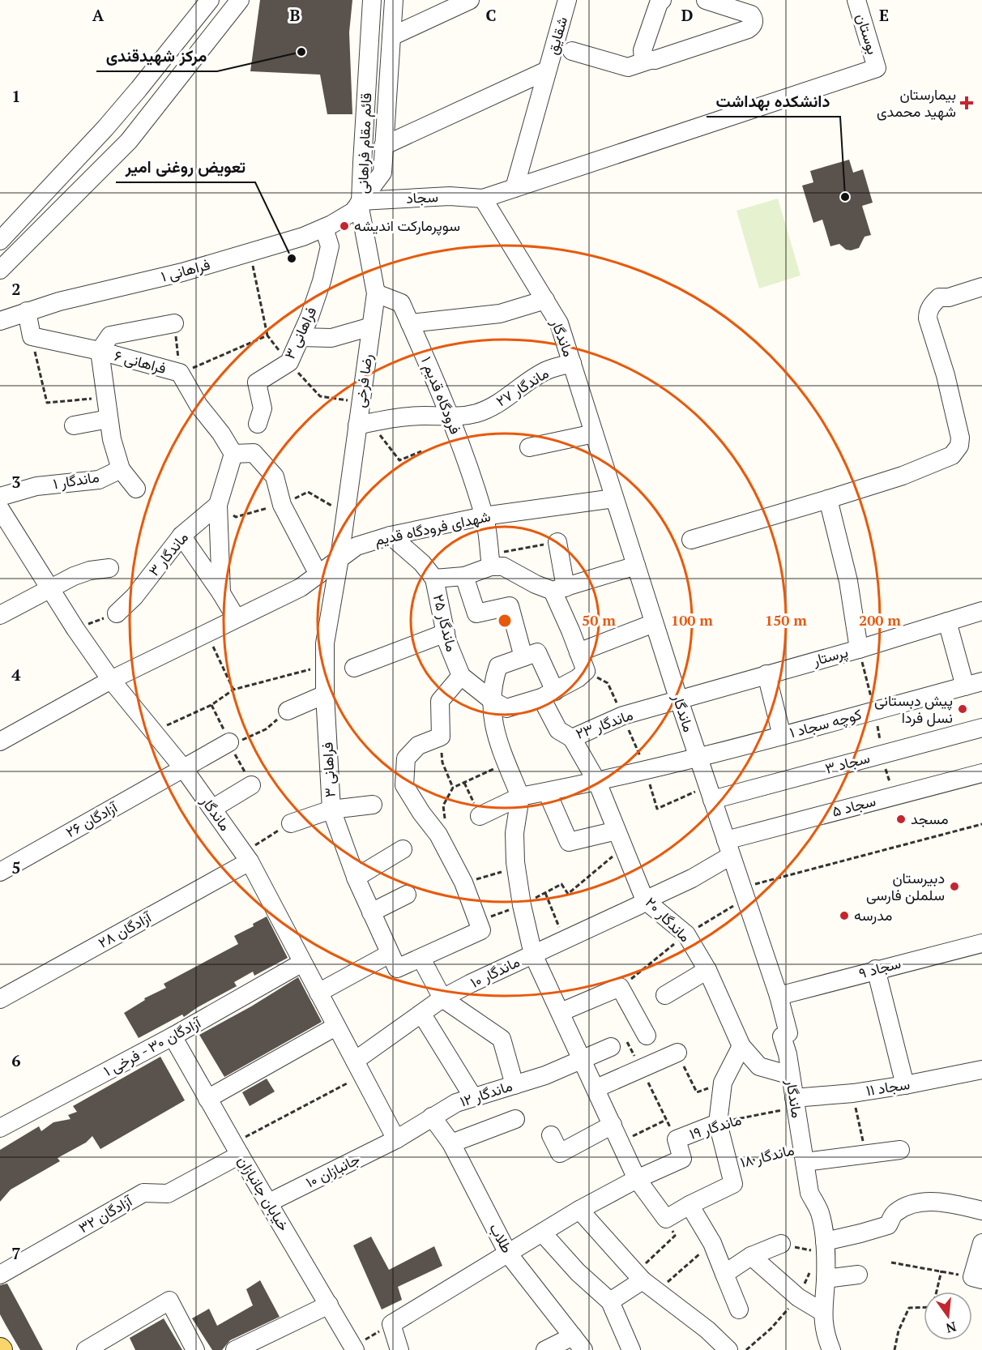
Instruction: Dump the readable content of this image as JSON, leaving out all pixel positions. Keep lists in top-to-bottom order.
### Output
{
  "streets": {
    "street": [
      "بوستان",
      "شقایق",
      "قائم مقام فراهانی",
      "سجاد",
      "فراهانی ۱",
      "فراهانی ۳",
      "ماندگار",
      "فراهانی ۶",
      "رضا فرخی",
      "ماندگار ۲۷",
      "فرودگاه قدیم ۱",
      "ماندگار ۱",
      "شهدای فرودگاه قدیم",
      "ماندگار ۳",
      "ماندگار ۲۵",
      "پرستار",
      "کوچه سجاد ۱",
      "ماندگار ۲۳",
      "سجاد ۳",
      "سجاد ۵",
      "آزادگان ۲۶",
      "ماندگار ۲۰",
      "آزادگان ۲۸",
      "سجاد ۹",
      "ماندگار ۱۰",
      "آزادگان ۳۰ - فرخی ۱",
      "سجاد ۱۱",
      "ماندگار ۱۲",
      "ماندگار ۱۹",
      "ماندگار ۱۸",
      "جانبازان ۱۰",
      "خیابان جانبازان",
      "آزادگان ۳۲",
      "طلاب"
    ]
  },
  "crossings": [
    ["بوستان", "شقایق"],
    ["قائم مقام فراهانی", "سجاد"],
    ["قائم مقام فراهانی", "فراهانی ۱"],
    ["قائم مقام فراهانی", "رضا فرخی"],
    ["سجاد", "فراهانی ۱"],
    ["سجاد", "ماندگار"],
    ["سجاد", "رضا فرخی"],
    ["فراهانی ۱", "فراهانی ۳"],
    ["فراهانی ۱", "رضا فرخی"],
    ["فراهانی ۳", "رضا فرخی"],
    ["فراهانی ۳", "شهدای فرودگاه قدیم"],
    ["ماندگار", "ماندگار ۲۷"],
    ["ماندگار", "شهدای فرودگاه قدیم"],
    ["ماندگار", "پرستار"],
    ["ماندگار", "کوچه سجاد ۱"],
    ["ماندگار", "ماندگار ۲۳"],
    ["ماندگار", "سجاد ۳"],
    ["ماندگار", "سجاد ۵"],
    ["ماندگار", "آزادگان ۲۶"],
    ["ماندگار", "ماندگار ۲۰"],
    ["ماندگار", "آزادگان ۲۸"],
    ["ماندگار", "سجاد ۹"],
    ["ماندگار", "ماندگار ۱۰"],
    ["ماندگار", "آزادگان ۳۰ - فرخی ۱"],
    ["ماندگار", "سجاد ۱۱"],
    ["ماندگار", "ماندگار ۱۲"],
    ["ماندگار", "ماندگار ۱۹"],
    ["ماندگار", "ماندگار ۱۸"],
    ["ماندگار", "جانبازان ۱۰"],
    ["فراهانی ۶", "ماندگار ۱"],
    ["رضا فرخی", "ماندگار ۲۷"],
    ["رضا فرخی", "فرودگاه قدیم ۱"],
    ["رضا فرخی", "شهدای فرودگاه قدیم"],
    ["ماندگار ۲۷", "فرودگاه قدیم ۱"],
    ["فرودگاه قدیم ۱", "شهدای فرودگاه قدیم"],
    ["فرودگاه قدیم ۱", "ماندگار ۲۵"],
    ["پرستار", "ماندگار ۲۳"],
    ["کوچه سجاد ۱", "ماندگار ۲۰"],
    ["ماندگار ۲۳", "ماندگار ۲۰"],
    ["سجاد ۵", "ماندگار ۲۰"],
    ["سجاد ۵", "ماندگار ۱۰"],
    ["ماندگار ۲۰", "ماندگار ۱۰"],
    ["آزادگان ۳۰ - فرخی ۱", "خیابان جانبازان"],
    ["سجاد ۱۱", "ماندگار ۱۹"],
    ["ماندگار ۱۲", "جانبازان ۱۰"],
    ["ماندگار ۱۲", "طلاب"],
    ["جانبازان ۱۰", "خیابان جانبازان"],
    ["خیابان جانبازان", "آزادگان ۳۲"]
  ],
  "places": {
    "other": [
      "مرکز شهیدقندی",
      "دانشکده بهداشت",
      "سوپرمارکت اندیشه",
      "تعویض روغنی امیر",
      "پیش دبستانی نسل فردا",
      "مسجد",
      "دبیرستان سلملن فارسی",
      "مدرسه"
    ],
    "health": ["بیمارستان شهید محمدی"]
  },
  "north": "bottom",
  "grid": {
    "columns": [
      "A",
      "B",
      "C",
      "D",
      "E"
    ],
    "rows": [
      "1",
      "2",
      "3",
      "4",
      "5",
      "6",
      "7"
    ]
  },
  "rings": [
    "50 m",
    "100 m",
    "150 m",
    "200 m"
  ]
}
